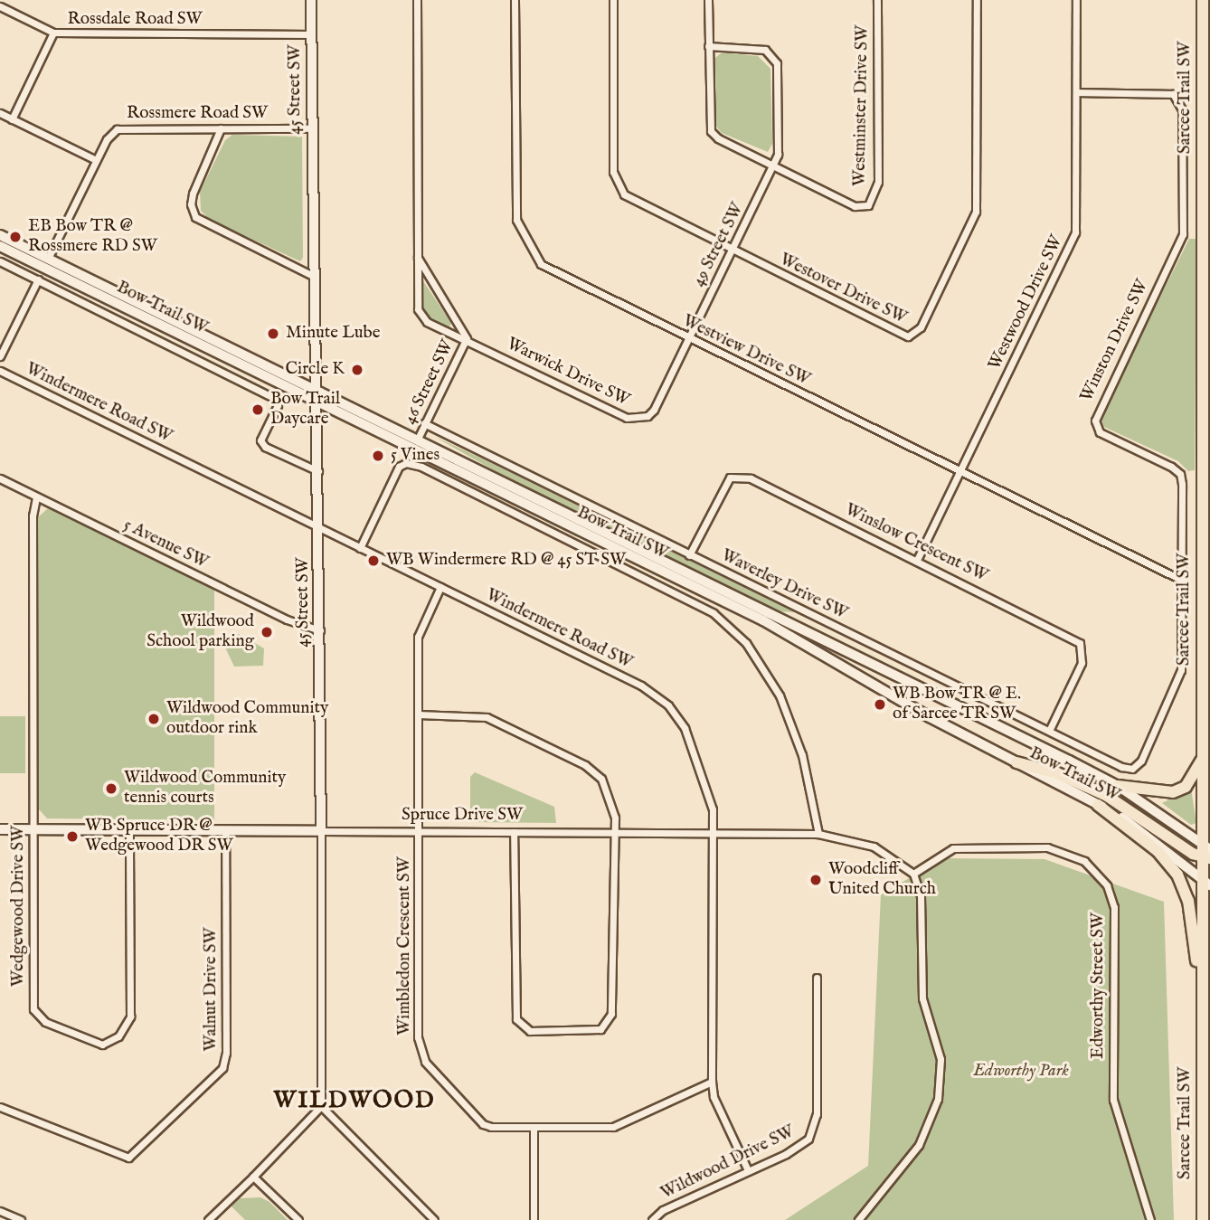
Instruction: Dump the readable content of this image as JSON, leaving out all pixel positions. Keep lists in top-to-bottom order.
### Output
{
  "streets": {
    "highway": ["Sarcee Trail SW"],
    "main road": ["45 Street SW", "Bow Trail SW", "Spruce Drive SW"],
    "street": [
      "Rossdale Road SW",
      "Westminster Drive SW",
      "Rossmere Road SW",
      "49 Street SW",
      "Westover Drive SW",
      "Westwood Drive SW",
      "Winston Drive SW",
      "Westview Drive SW",
      "Warwick Drive SW",
      "46 Street SW",
      "Windermere Road SW",
      "Winslow Crescent SW",
      "5 Avenue SW",
      "Waverley Drive SW",
      "Wedgewood Drive SW",
      "Wimbledon Crescent SW",
      "Edworthy Street SW",
      "Walnut Drive SW",
      "Wildwood Drive SW"
    ]
  },
  "crossings": [
    ["Rossdale Road SW", "45 Street SW"],
    ["45 Street SW", "Rossmere Road SW"],
    ["45 Street SW", "Bow Trail SW"],
    ["45 Street SW", "Windermere Road SW"],
    ["45 Street SW", "5 Avenue SW"],
    ["45 Street SW", "Spruce Drive SW"],
    ["Sarcee Trail SW", "Bow Trail SW"],
    ["Westminster Drive SW", "49 Street SW"],
    ["Rossmere Road SW", "Bow Trail SW"],
    ["49 Street SW", "Westover Drive SW"],
    ["49 Street SW", "Westview Drive SW"],
    ["49 Street SW", "Warwick Drive SW"],
    ["Westwood Drive SW", "Winston Drive SW"],
    ["Westwood Drive SW", "Westview Drive SW"],
    ["Westwood Drive SW", "Winslow Crescent SW"],
    ["Bow Trail SW", "46 Street SW"],
    ["Winston Drive SW", "Westview Drive SW"],
    ["Winston Drive SW", "Waverley Drive SW"],
    ["Westview Drive SW", "Warwick Drive SW"],
    ["Warwick Drive SW", "46 Street SW"],
    ["46 Street SW", "Waverley Drive SW"],
    ["Windermere Road SW", "Spruce Drive SW"],
    ["Windermere Road SW", "Wimbledon Crescent SW"],
    ["Windermere Road SW", "Wildwood Drive SW"],
    ["Winslow Crescent SW", "Waverley Drive SW"],
    ["5 Avenue SW", "Wedgewood Drive SW"],
    ["Spruce Drive SW", "Wedgewood Drive SW"],
    ["Spruce Drive SW", "Wimbledon Crescent SW"],
    ["Spruce Drive SW", "Edworthy Street SW"],
    ["Spruce Drive SW", "Walnut Drive SW"]
  ],
  "districts": ["WILDWOOD"],
  "parks": ["Edworthy Park"],
  "places": [
    "EB Bow TR @ Rossmere RD SW",
    "Minute Lube",
    "Circle K",
    "Bow Trail Daycare",
    "5 Vines",
    "WB Windermere RD @ 45 ST SW",
    "Wildwood School parking",
    "WB Bow TR @ E. of Sarcee TR SW",
    "Wildwood Community outdoor rink",
    "Wildwood Community tennis courts",
    "WB Spruce DR @ Wedgewood DR SW",
    "Woodcliff United Church"
  ]
}
